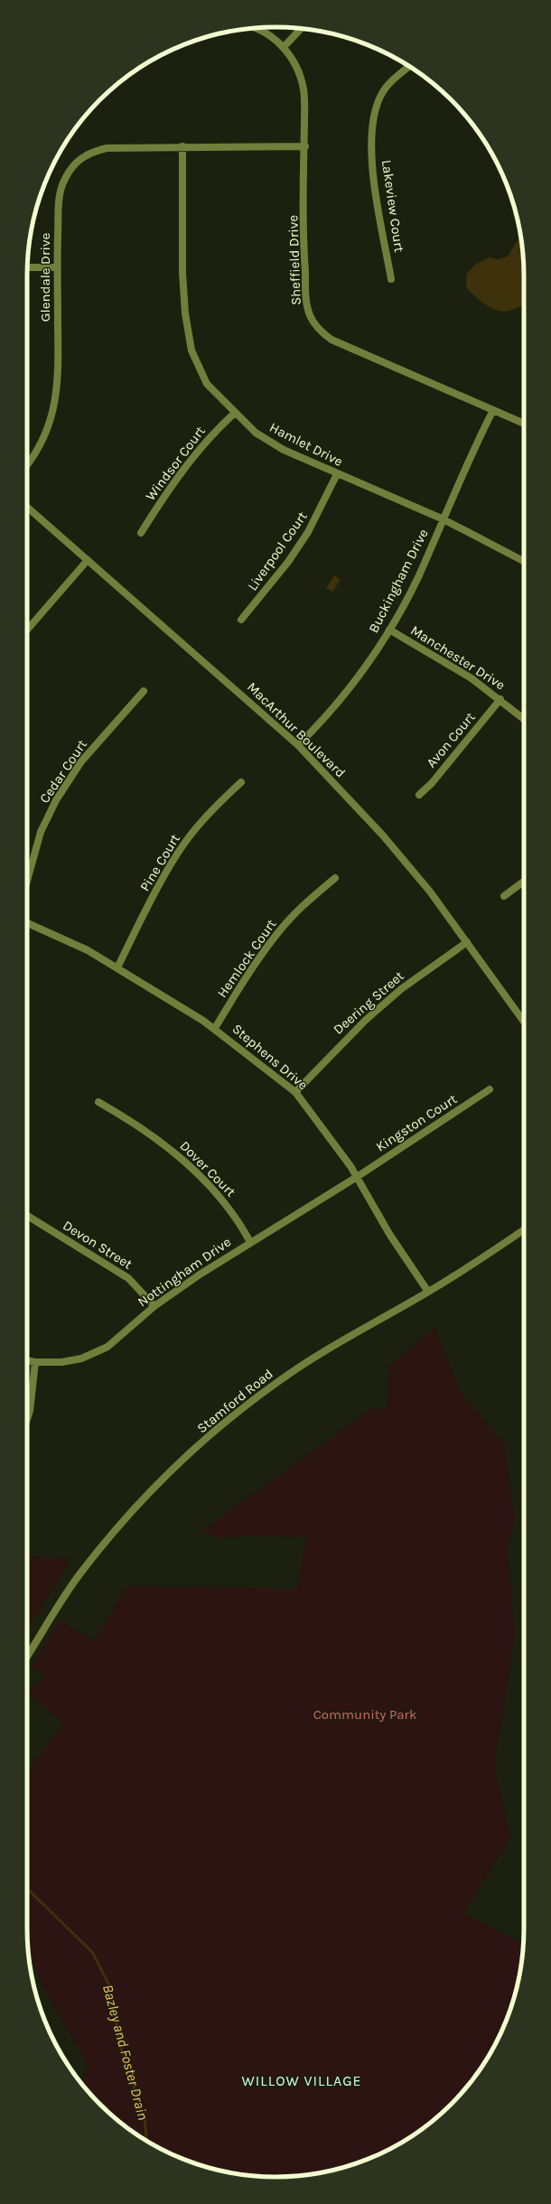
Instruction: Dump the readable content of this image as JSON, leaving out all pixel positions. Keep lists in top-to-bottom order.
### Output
{
  "streets": {
    "street": [
      "Lakeview Court",
      "Sheffield Drive",
      "Glendale Drive",
      "Hamlet Drive",
      "Windsor Court",
      "Liverpool Court",
      "Buckingham Drive",
      "Manchester Drive",
      "MacArthur Boulevard",
      "Avon Court",
      "Cedar Court",
      "Pine Court",
      "Hemlock Court",
      "Deering Street",
      "Stephens Drive",
      "Kingston Court",
      "Dover Court",
      "Devon Street",
      "Nottingham Drive",
      "Stamford Road"
    ]
  },
  "crossings": [
    ["Sheffield Drive", "Glendale Drive"],
    ["Sheffield Drive", "Buckingham Drive"],
    ["Glendale Drive", "Hamlet Drive"],
    ["Hamlet Drive", "Windsor Court"],
    ["Hamlet Drive", "Liverpool Court"],
    ["Hamlet Drive", "Buckingham Drive"],
    ["Buckingham Drive", "Manchester Drive"],
    ["Buckingham Drive", "MacArthur Boulevard"],
    ["Manchester Drive", "Avon Court"],
    ["MacArthur Boulevard", "Deering Street"],
    ["Pine Court", "Stephens Drive"],
    ["Hemlock Court", "Stephens Drive"],
    ["Deering Street", "Stephens Drive"],
    ["Stephens Drive", "Kingston Court"],
    ["Stephens Drive", "Nottingham Drive"],
    ["Stephens Drive", "Stamford Road"],
    ["Kingston Court", "Nottingham Drive"],
    ["Dover Court", "Nottingham Drive"],
    ["Devon Street", "Nottingham Drive"]
  ],
  "districts": ["WILLOW VILLAGE"],
  "water": ["Bazley and Foster Drain"],
  "parks": ["Community Park"]
}
